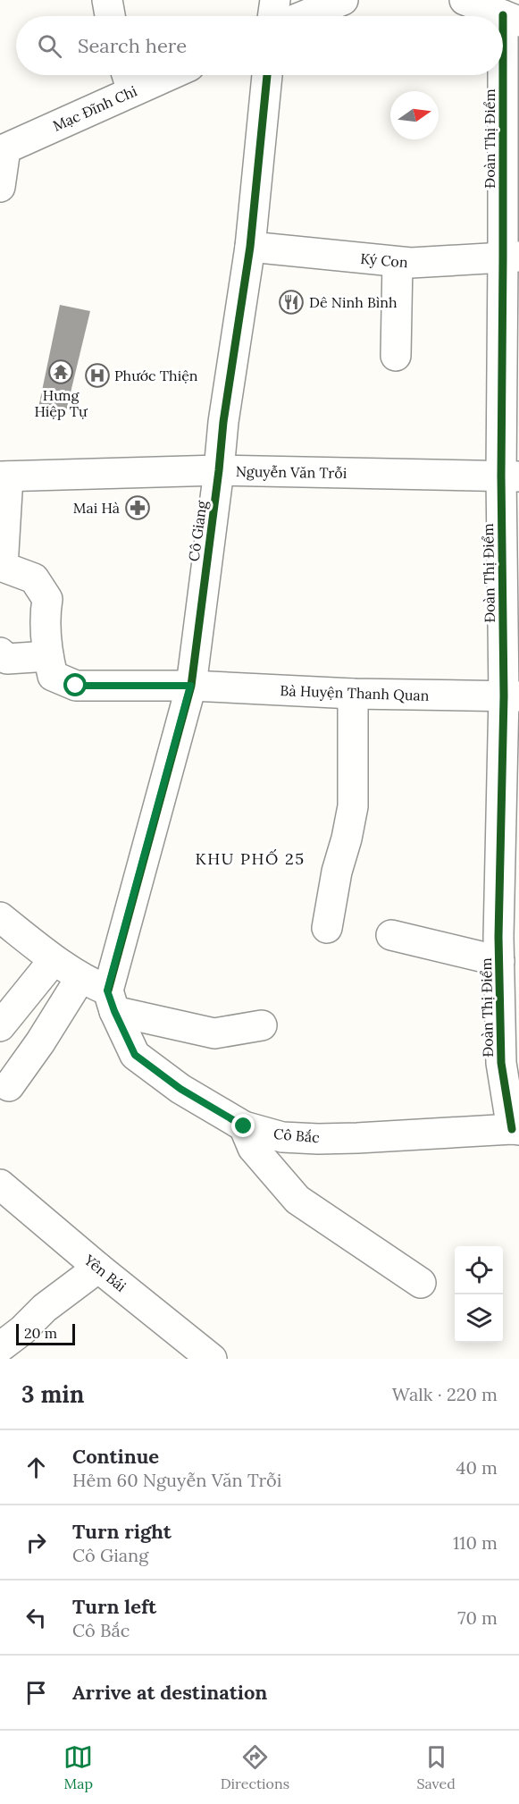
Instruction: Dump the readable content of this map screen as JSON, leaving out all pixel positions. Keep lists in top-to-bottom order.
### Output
{
  "streets": {
    "street": [
      "Mạc Đĩnh Chi",
      "Đoàn Thị Điểm",
      "Ký Con",
      "Nguyễn Văn Trỗi",
      "Cô Giang",
      "Bà Huyện Thanh Quan",
      "Cô Bắc",
      "Yên Bái"
    ]
  },
  "crossings": [
    ["Đoàn Thị Điểm", "Ký Con"],
    ["Đoàn Thị Điểm", "Nguyễn Văn Trỗi"],
    ["Đoàn Thị Điểm", "Bà Huyện Thanh Quan"],
    ["Đoàn Thị Điểm", "Cô Bắc"],
    ["Ký Con", "Cô Giang"],
    ["Nguyễn Văn Trỗi", "Cô Giang"],
    ["Cô Giang", "Bà Huyện Thanh Quan"],
    ["Cô Giang", "Cô Bắc"]
  ],
  "districts": ["KHU PHỐ 25"],
  "places": {
    "restaurant": ["Dê Ninh Bình"],
    "temple": ["Hưng Hiệp Tự"],
    "hospital": ["Phước Thiện"],
    "pharmacy": ["Mai Hà"]
  },
  "scale_bar": "20 m",
  "north": "right",
  "page": {
    "search": "Search here",
    "scale": "20 m",
    "heading": ["3 min", "Walk · 220 m"],
    "list": [
      ["Continue", "Hẻm 60 Nguyễn Văn Trỗi", "40 m"],
      ["Turn right", "Cô Giang", "110 m"],
      ["Turn left", "Cô Bắc", "70 m"],
      "Arrive at destination"
    ],
    "nav": ["Map", "Directions", "Saved"]
  }
}
